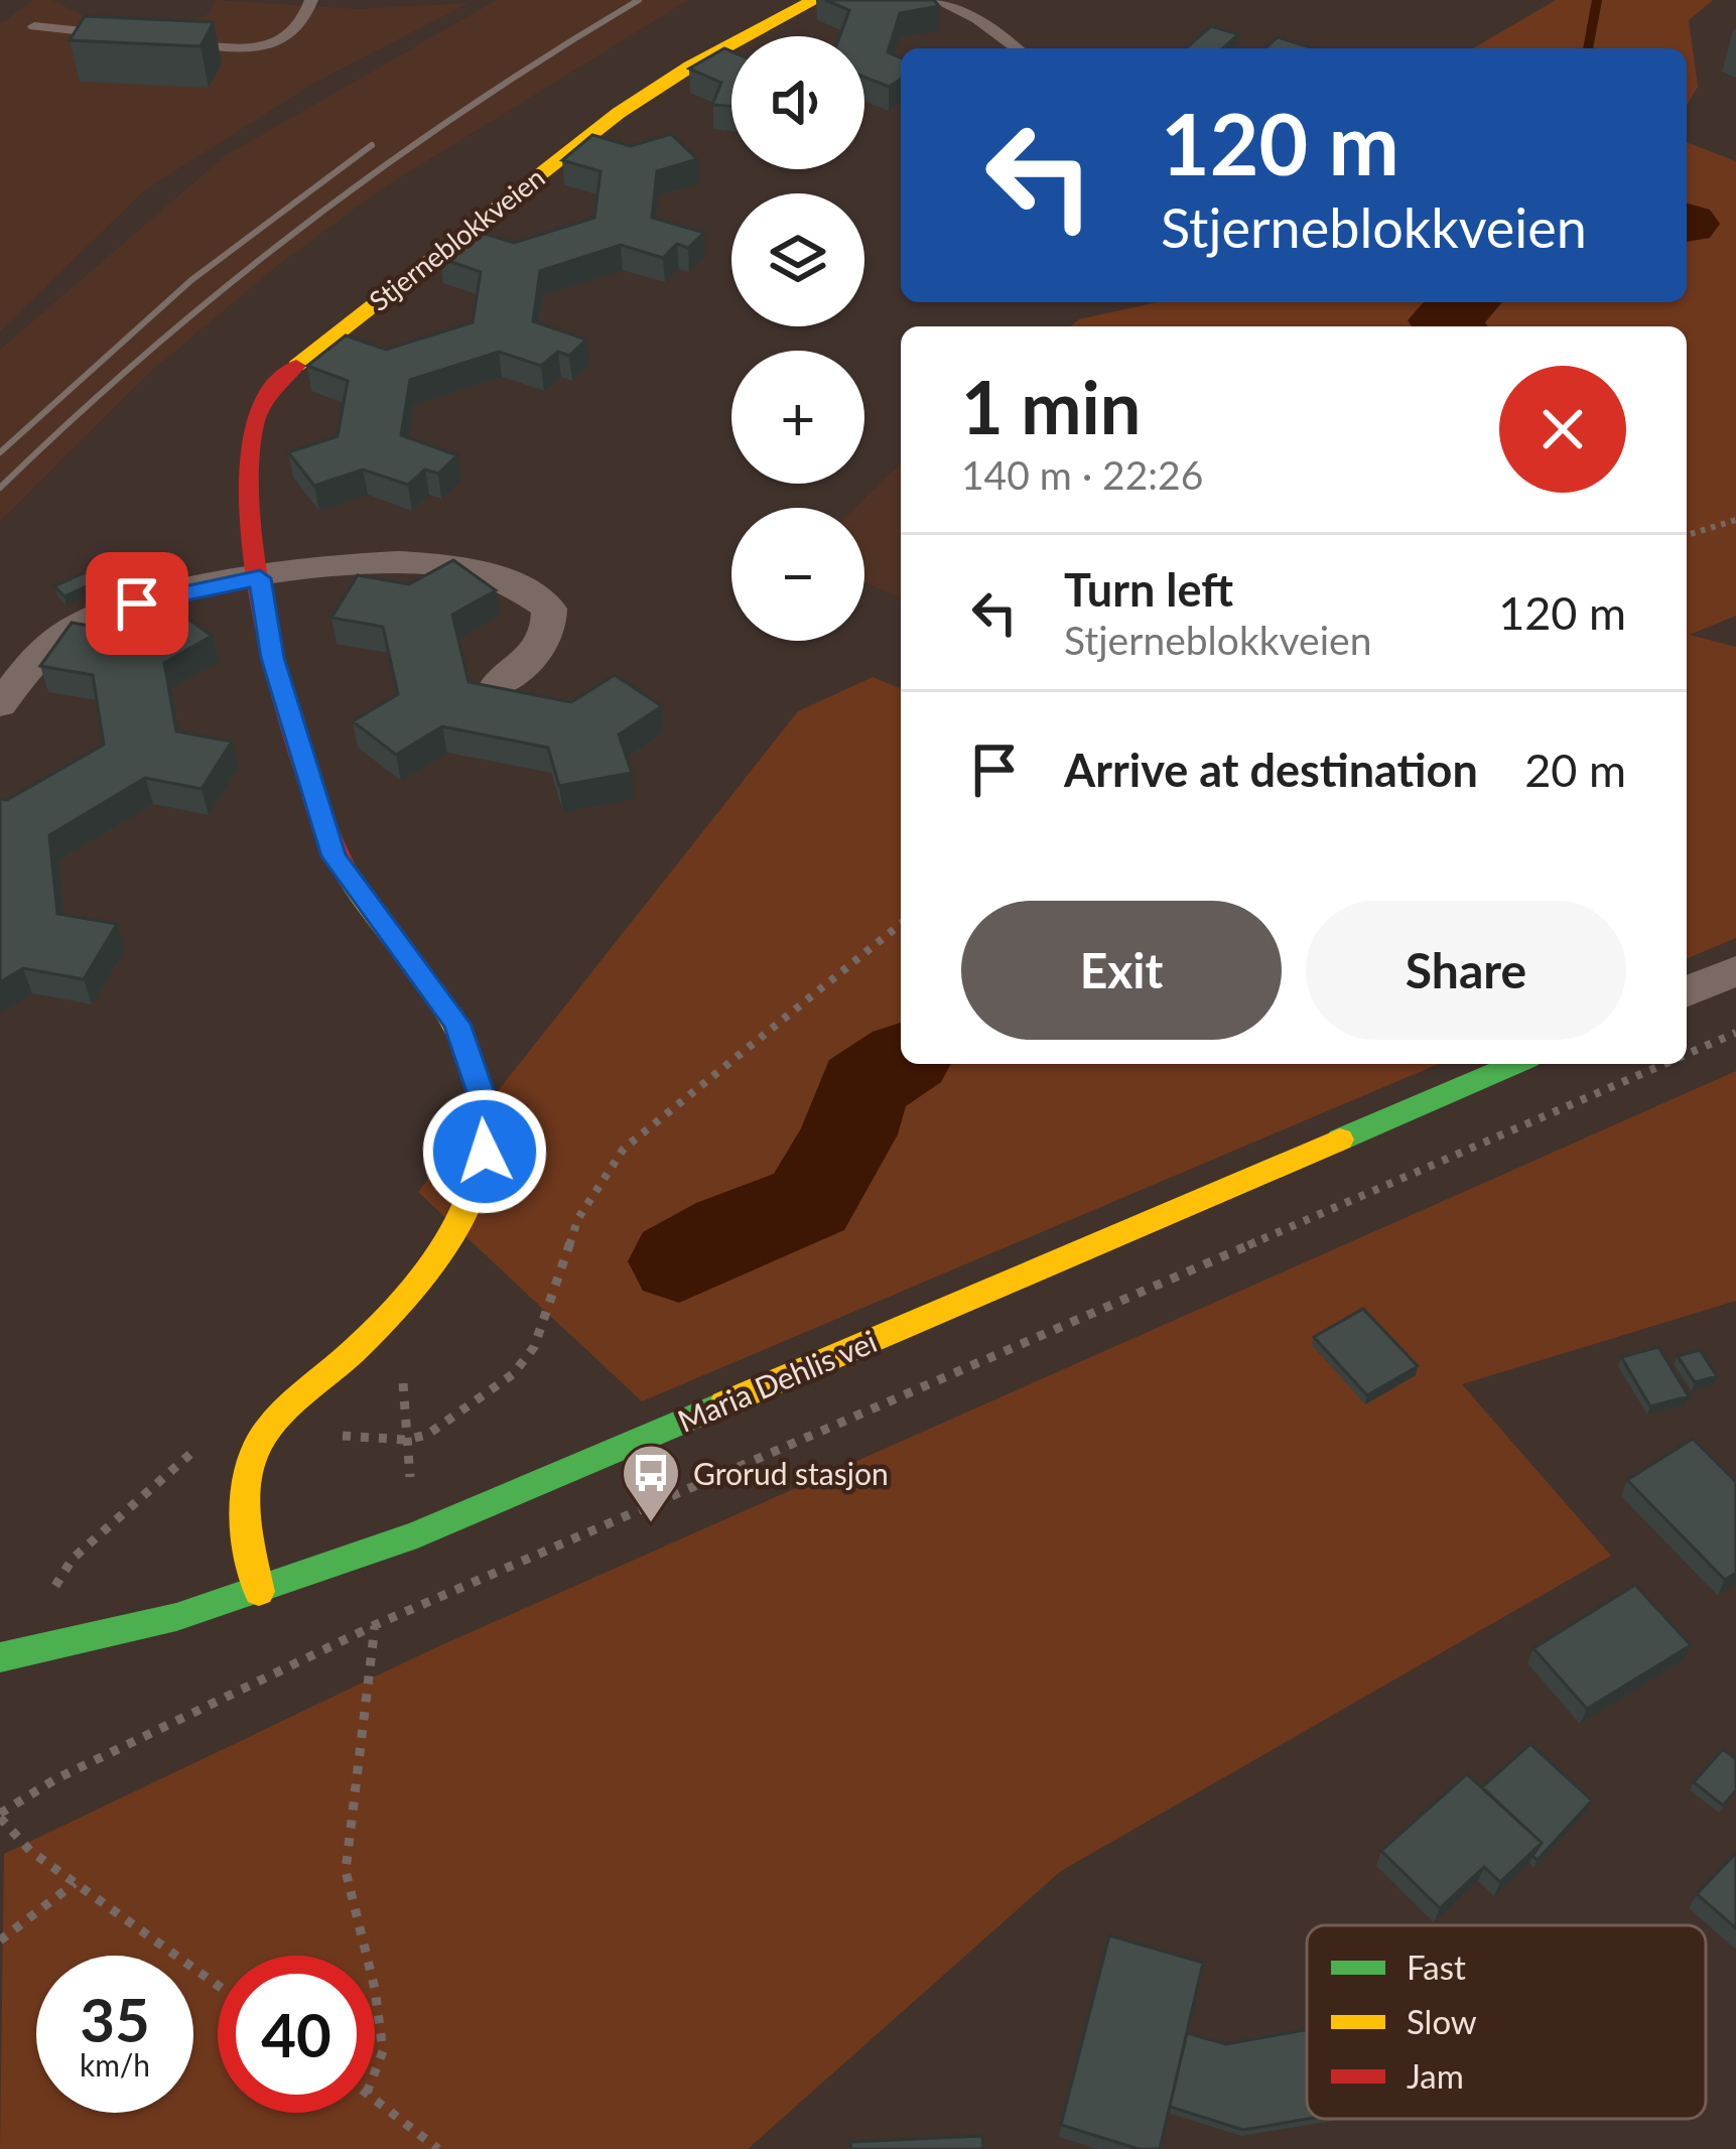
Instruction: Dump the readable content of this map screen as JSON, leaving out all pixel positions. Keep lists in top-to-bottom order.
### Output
{
  "streets": {
    "street": ["Stjerneblokkveien", "Maria Dehlis vei"]
  },
  "crossings": [
    ["Stjerneblokkveien", "Maria Dehlis vei"]
  ],
  "places": {
    "bus stop": ["Grorud stasjon"]
  },
  "legend": ["Fast", "Slow", "Jam"],
  "page": {
    "map_buttons": ["+", "−"],
    "turn": ["120 m", "Stjerneblokkveien"],
    "heading": ["1 min", "140 m · 22:26"],
    "list": [
      {
        "name": "Turn left",
        "note": "Stjerneblokkveien",
        "value": "120 m"
      },
      {
        "name": "Arrive at destination",
        "value": "20 m"
      }
    ],
    "buttons": ["Exit", "Share"],
    "speed": "35 km/h",
    "limit": "40"
  }
}
